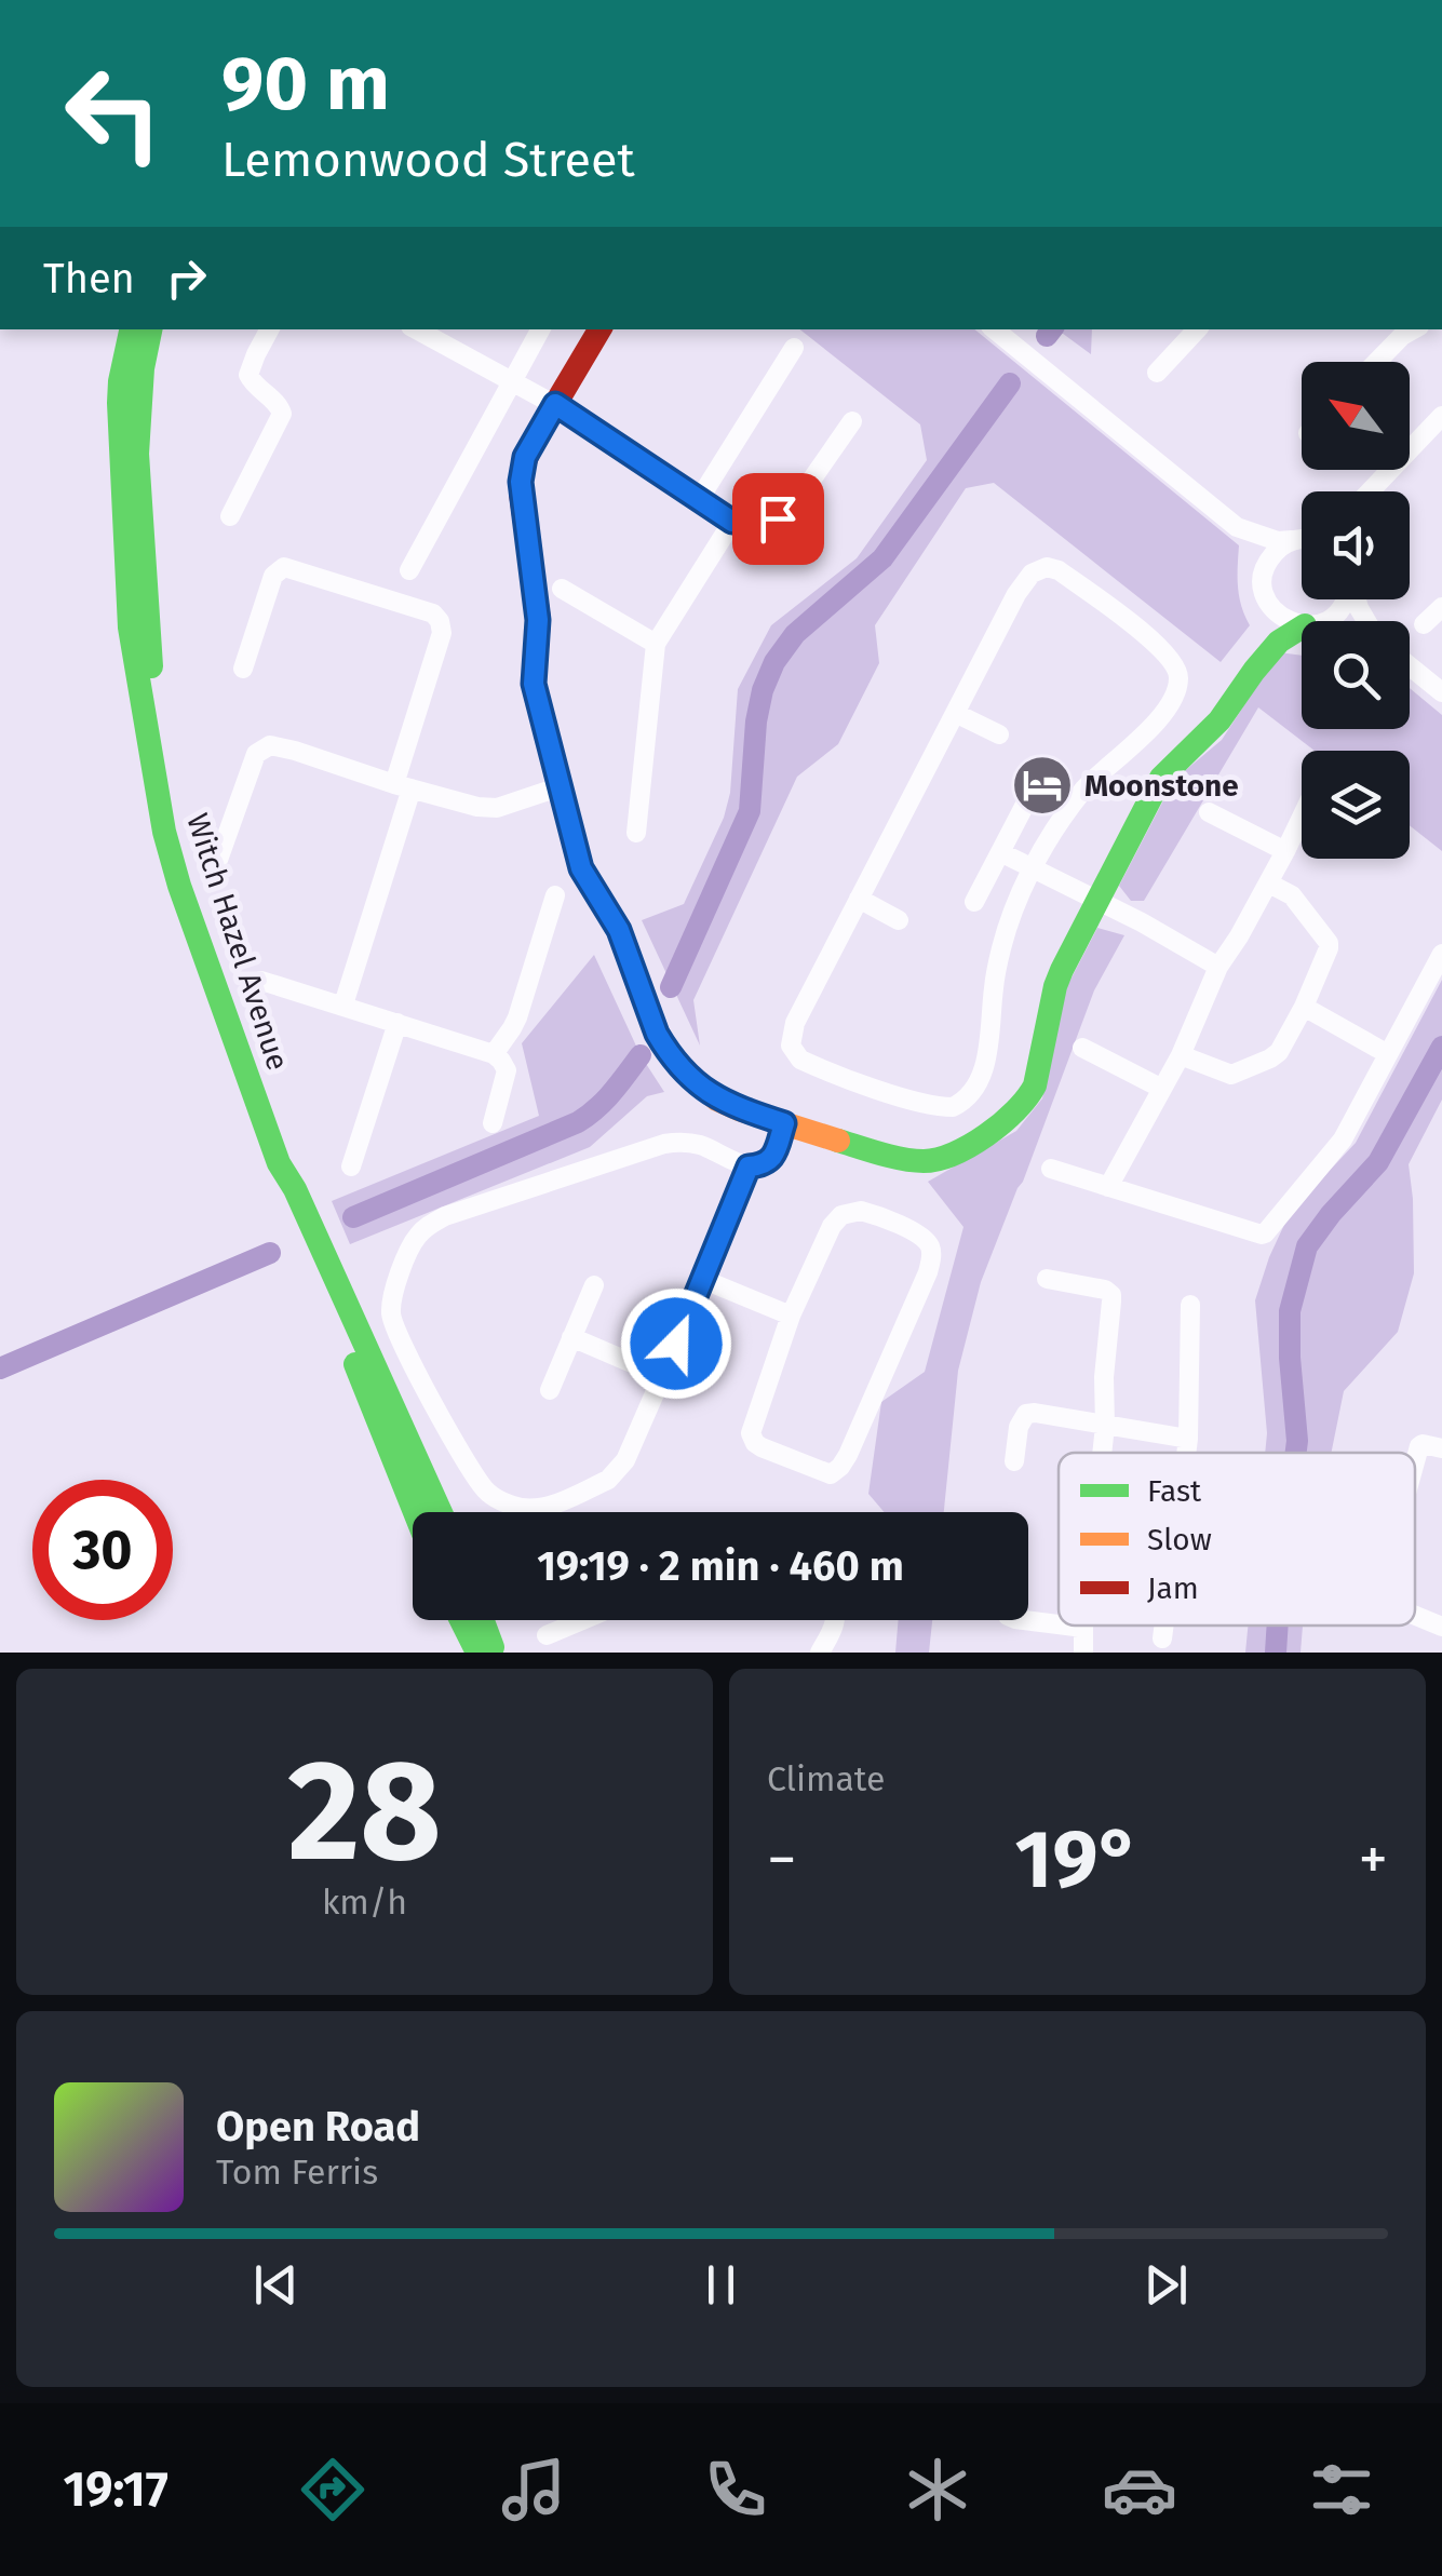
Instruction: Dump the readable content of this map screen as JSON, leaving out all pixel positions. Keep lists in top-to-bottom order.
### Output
{
  "streets": {
    "street": ["Witch Hazel Avenue"]
  },
  "places": {
    "hotel": ["Moonstone"]
  },
  "legend": ["Fast", "Slow", "Jam"],
  "north": "top left",
  "page": {
    "turn": ["90 m", "Lemonwood Street"],
    "then": "Then",
    "limit": "30",
    "trip": "19:19 · 2 min · 460 m",
    "tile": [
      ["28", "km/h"],
      "Climate"
    ],
    "heat": ["−", "19°", "+"],
    "song": ["Open Road", "Tom Ferris"],
    "tabs": "19:17"
  }
}
